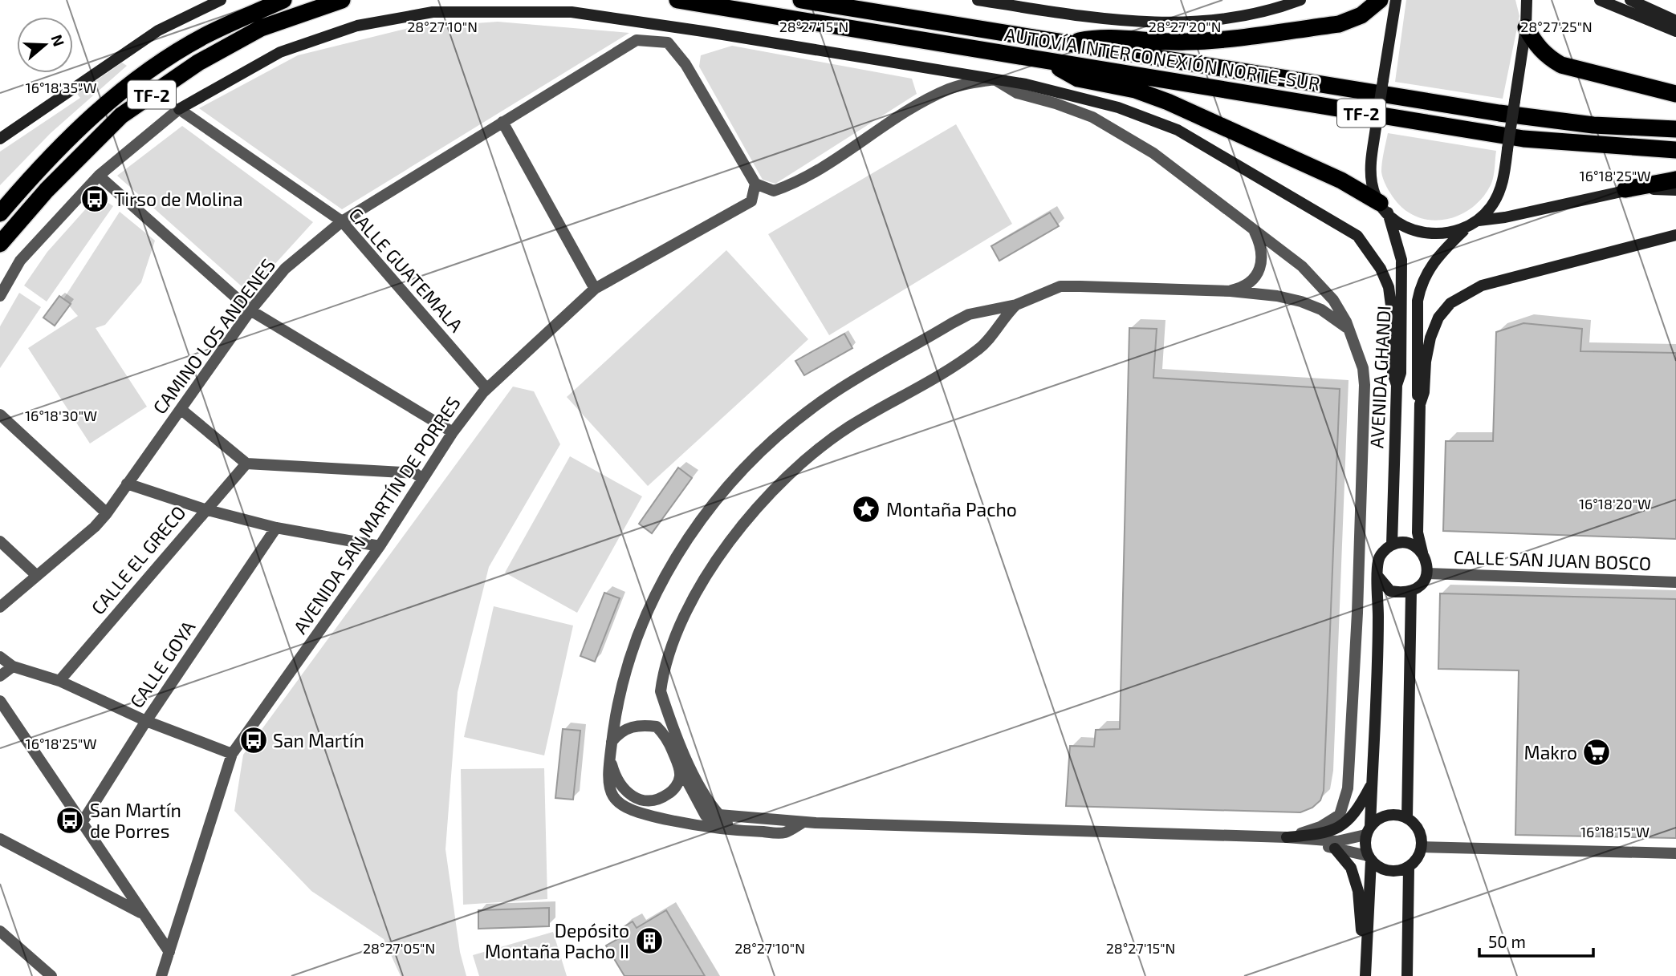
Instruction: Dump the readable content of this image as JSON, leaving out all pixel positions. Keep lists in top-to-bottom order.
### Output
{
  "streets": {
    "highway": ["AUTOVÍA INTERCONEXIÓN NORTE-SUR", "TF-2"],
    "street": [
      "CALLE GUATEMALA",
      "CAMINO LOS ANDENES",
      "AVENIDA GHANDI",
      "AVENIDA SAN MARTÍN DE PORRES",
      "CALLE EL GRECO",
      "CALLE SAN JUAN BOSCO",
      "CALLE GOYA"
    ]
  },
  "crossings": [
    ["CALLE GUATEMALA", "CAMINO LOS ANDENES"],
    ["CALLE GUATEMALA", "AVENIDA SAN MARTÍN DE PORRES"],
    ["CAMINO LOS ANDENES", "AVENIDA SAN MARTÍN DE PORRES"],
    ["AVENIDA GHANDI", "CALLE SAN JUAN BOSCO"]
  ],
  "places": {
    "bus stop": ["Tirso de Molina", "San Martín", "San Martín de Porres"],
    "place": ["Montaña Pacho"],
    "supermarket": ["Makro"],
    "building": ["Depósito Montaña Pacho II"]
  },
  "scale_bar": "50 m",
  "north": "right",
  "coordinates": [
    "28°27'15\"N",
    "28°27'25\"N",
    "28°27'10\"N",
    "28°27'20\"N",
    "16°18'35\"W",
    "16°18'25\"W",
    "16°18'30\"W",
    "16°18'20\"W",
    "16°18'15\"W",
    "28°27'05\"N"
  ]
}
